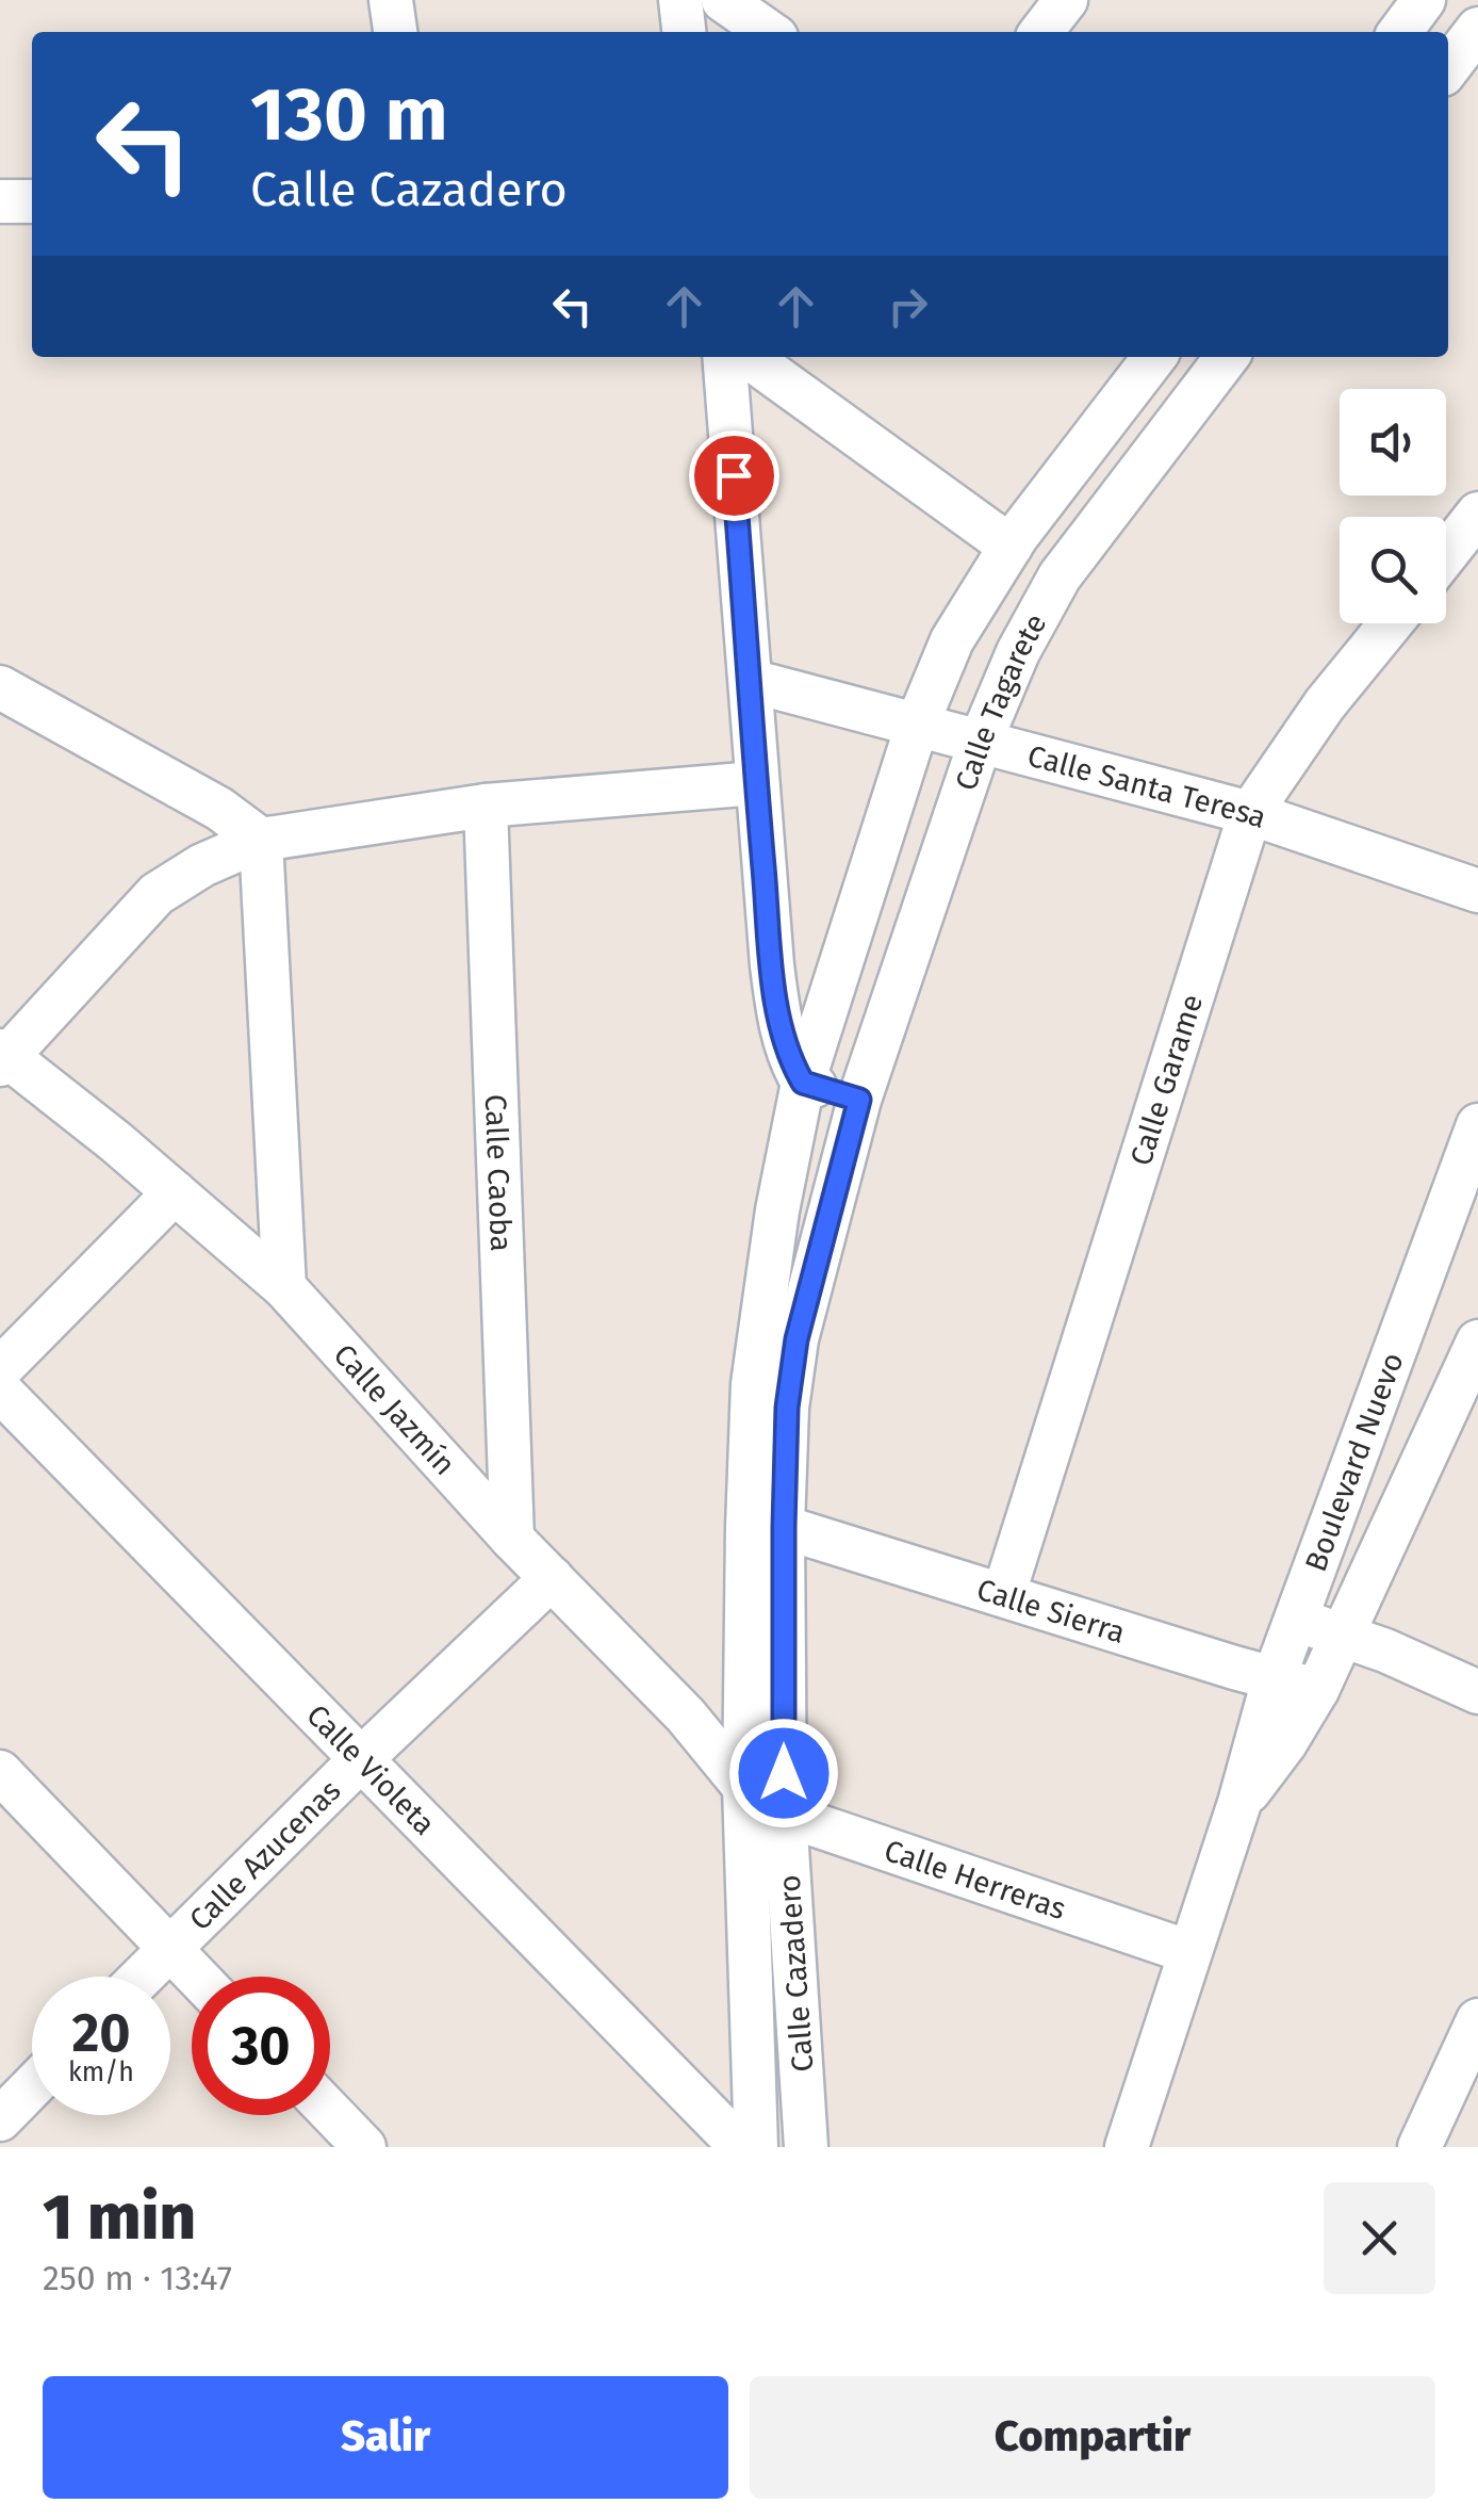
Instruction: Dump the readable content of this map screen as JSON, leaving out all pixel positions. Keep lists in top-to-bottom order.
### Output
{
  "streets": {
    "street": [
      "Calle Tagarete",
      "Calle Santa Teresa",
      "Calle Garame",
      "Calle Caoba",
      "Calle Jazmín",
      "Boulevard Nuevo",
      "Calle Sierra",
      "Calle Violeta",
      "Calle Azucenas",
      "Calle Herreras",
      "Calle Cazadero"
    ]
  },
  "crossings": [
    ["Calle Tagarete", "Calle Santa Teresa"],
    ["Calle Tagarete", "Calle Cazadero"],
    ["Calle Santa Teresa", "Calle Garame"],
    ["Calle Garame", "Calle Sierra"],
    ["Calle Caoba", "Calle Jazmín"],
    ["Calle Jazmín", "Calle Azucenas"],
    ["Calle Jazmín", "Calle Herreras"],
    ["Calle Jazmín", "Calle Cazadero"],
    ["Boulevard Nuevo", "Calle Sierra"],
    ["Boulevard Nuevo", "Calle Herreras"],
    ["Calle Sierra", "Calle Cazadero"],
    ["Calle Violeta", "Calle Azucenas"],
    ["Calle Herreras", "Calle Cazadero"]
  ],
  "page": {
    "turn": ["130 m", "Calle Cazadero"],
    "speed": "20 km/h",
    "limit": "30",
    "heading": ["1 min", "250 m · 13:47"],
    "buttons": ["Salir", "Compartir"]
  }
}
